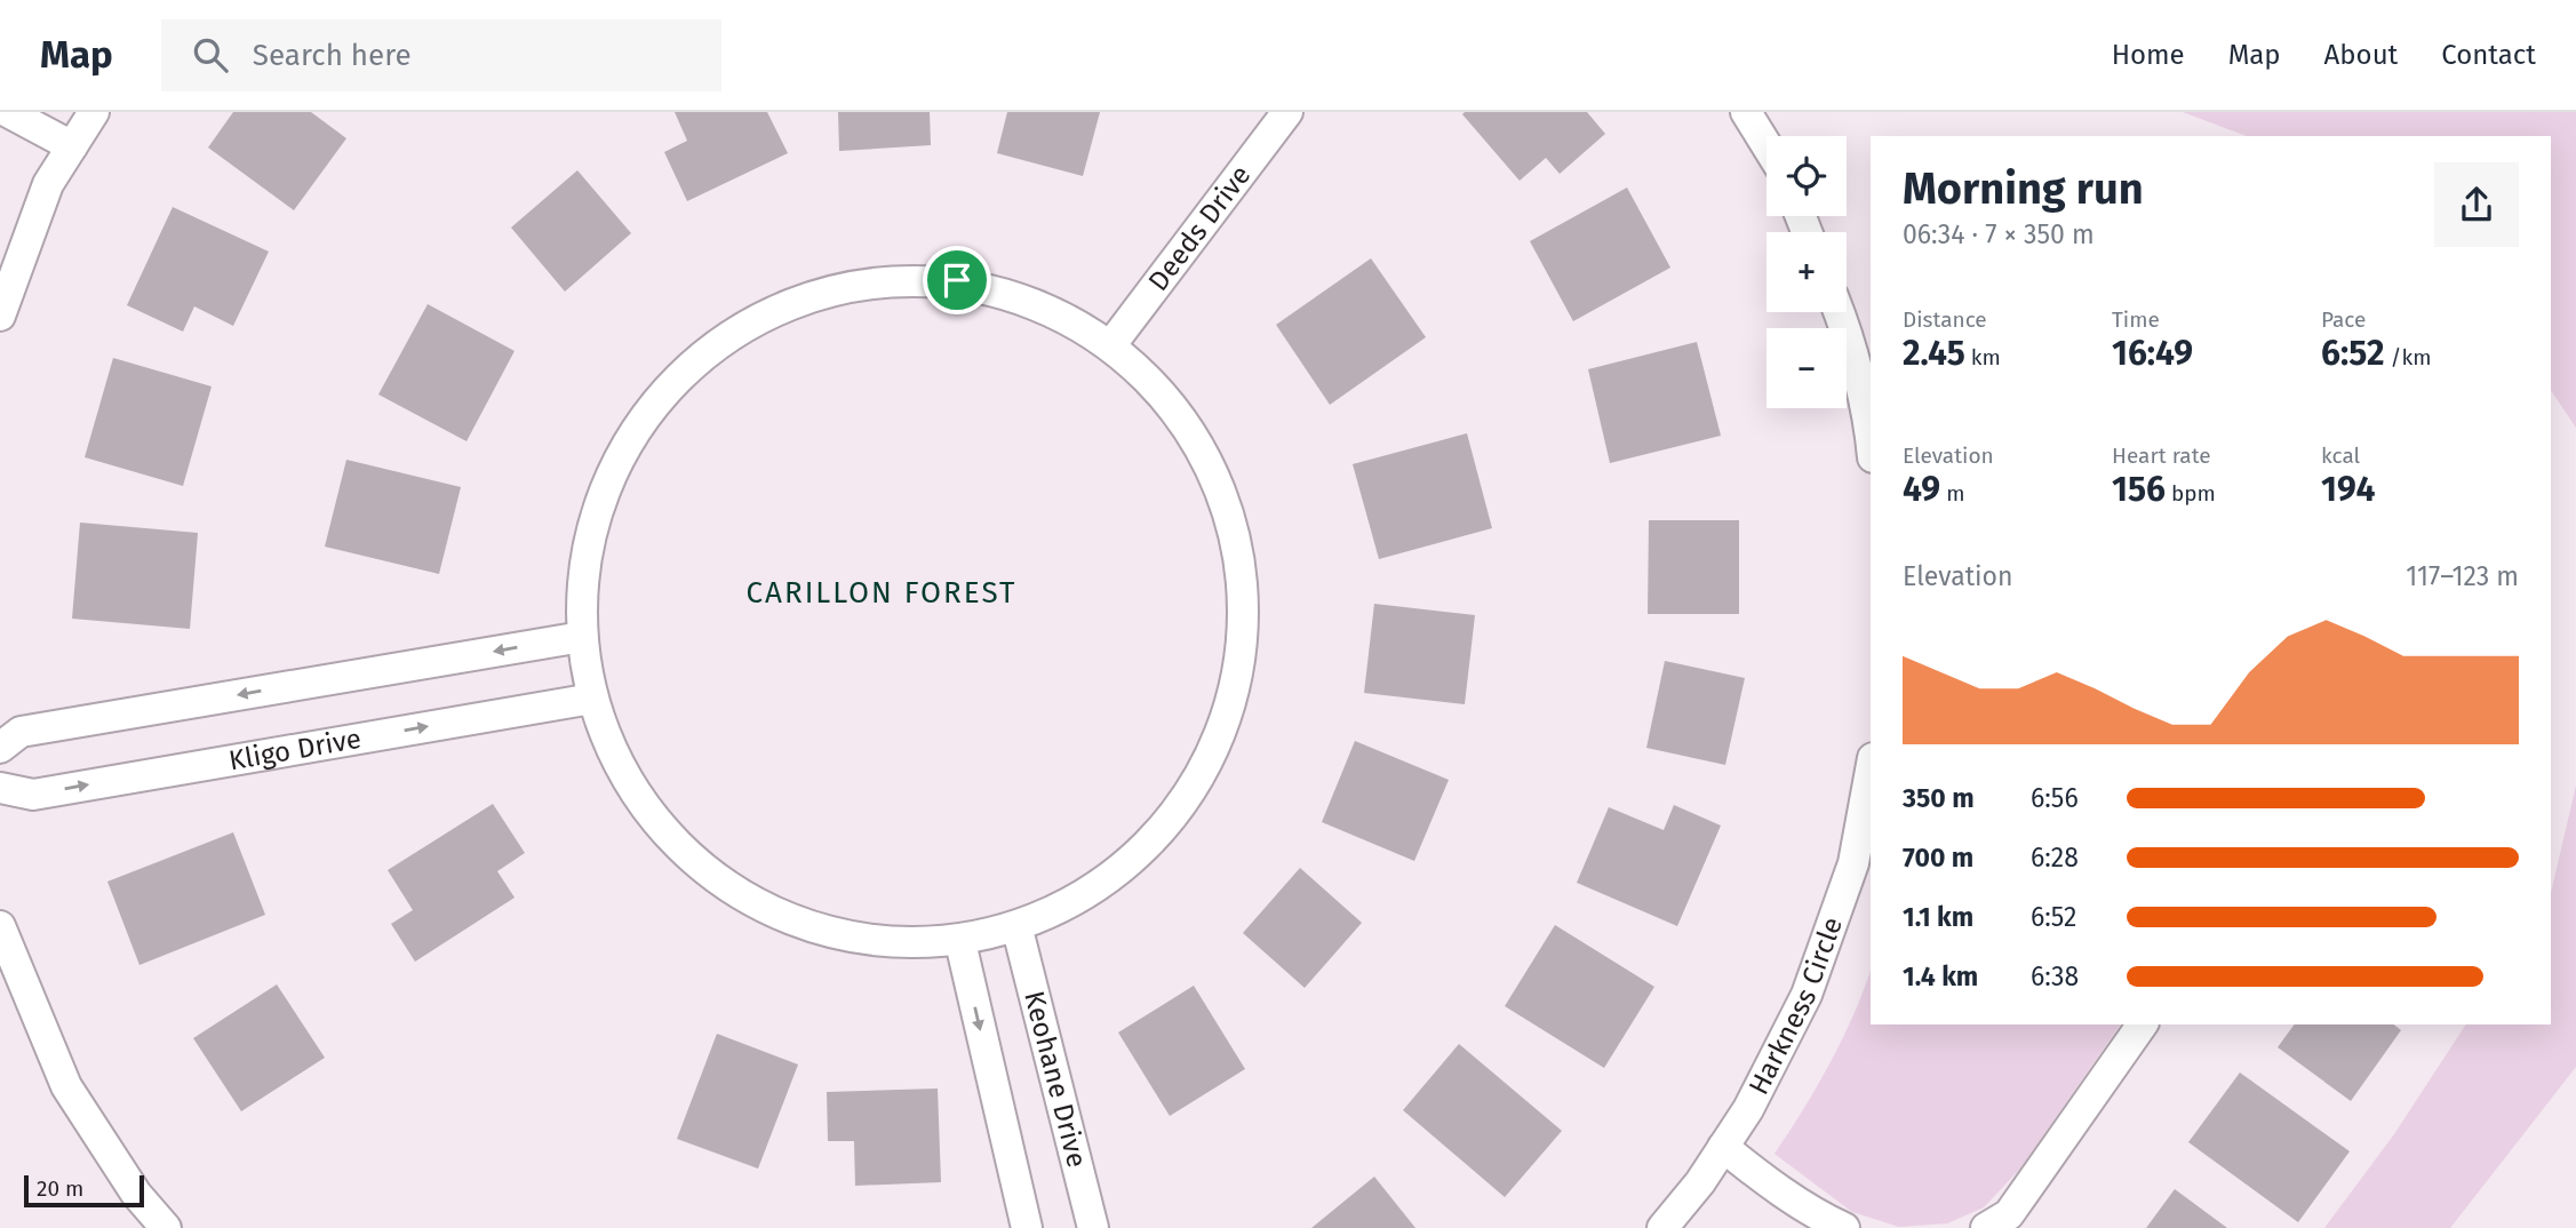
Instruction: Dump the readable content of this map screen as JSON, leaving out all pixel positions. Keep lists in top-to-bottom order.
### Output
{
  "streets": {
    "street": [
      "Deeds Drive",
      "Kligo Drive",
      "Harkness Circle",
      "Keohane Drive"
    ]
  },
  "districts": ["CARILLON FOREST"],
  "scale_bar": "20 m",
  "page": {
    "header": "Map",
    "search": "Search here",
    "nav": [
      "Home",
      "Map",
      "About",
      "Contact"
    ],
    "map_buttons": ["+", "−"],
    "heading": ["Morning run", "06:34 · 7 × 350 m"],
    "stats": [
      ["Distance", "2.45 km"],
      ["Time", "16:49"],
      ["Pace", "6:52 /km"],
      ["Elevation", "49 m"],
      ["Heart rate", "156 bpm"],
      ["kcal", "194"]
    ],
    "chart": ["Elevation", "117–123 m"],
    "list": [
      {
        "name": "350 m",
        "note": "6:56"
      },
      {
        "name": "700 m",
        "note": "6:28"
      },
      {
        "name": "1.1 km",
        "note": "6:52"
      },
      {
        "name": "1.4 km",
        "note": "6:38"
      }
    ],
    "scale": "20 m"
  }
}
